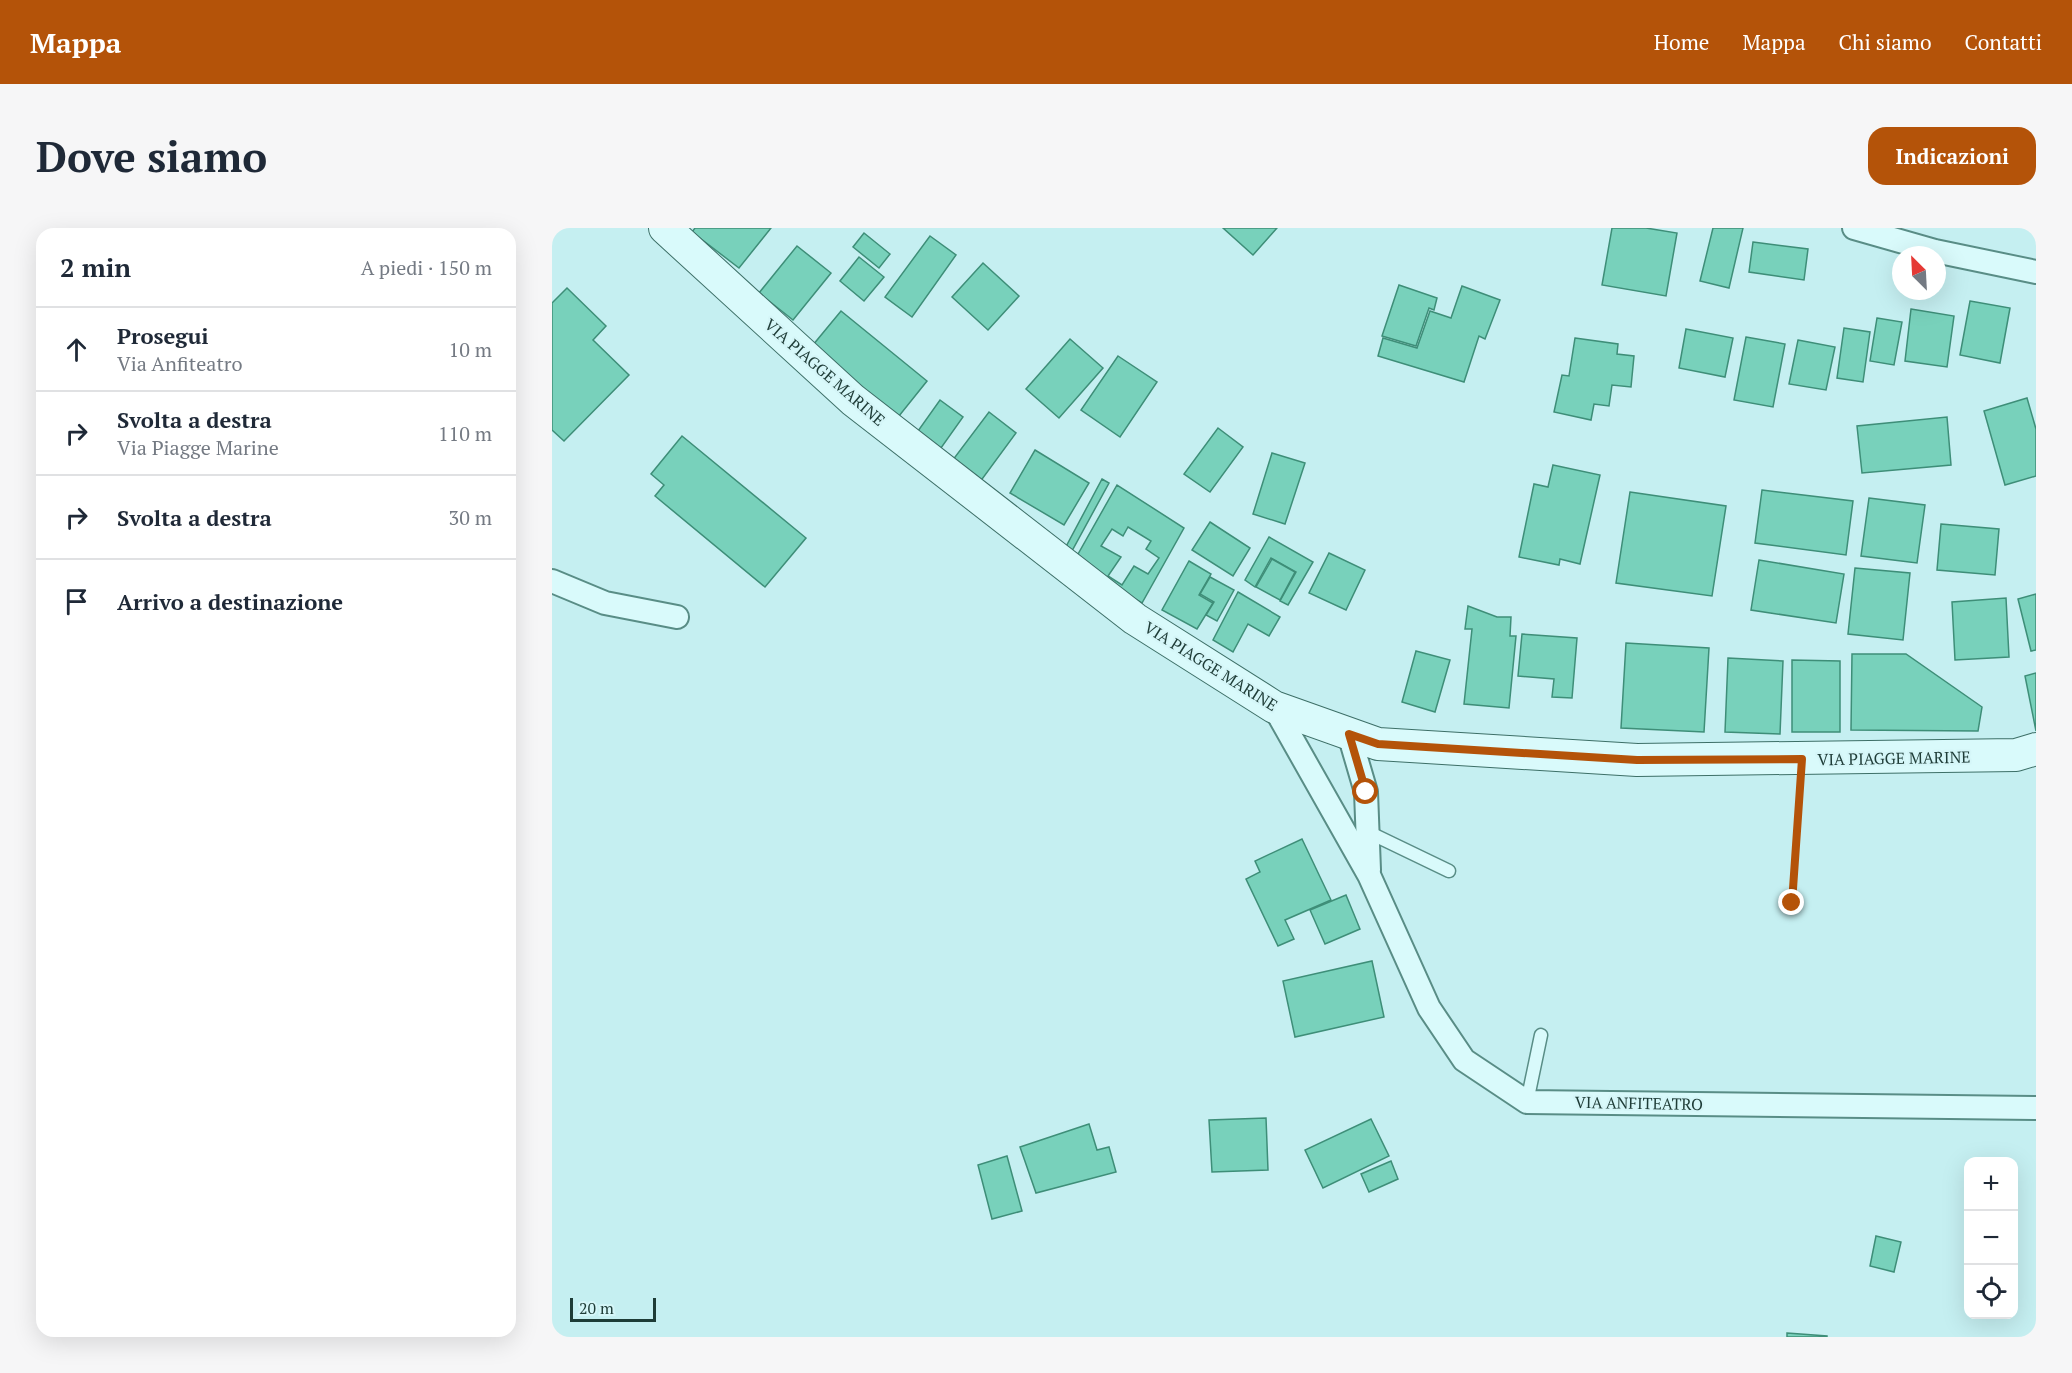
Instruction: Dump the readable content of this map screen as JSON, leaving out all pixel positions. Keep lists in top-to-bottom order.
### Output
{
  "streets": {
    "street": ["VIA PIAGGE MARINE", "VIA ANFITEATRO"]
  },
  "scale_bar": "20 m",
  "north": "top left",
  "page": {
    "header": "Mappa",
    "nav": [
      "Home",
      "Mappa",
      "Chi siamo",
      "Contatti"
    ],
    "buttons": "Indicazioni",
    "title": "Dove siamo",
    "heading": ["2 min", "A piedi · 150 m"],
    "list": [
      ["Prosegui", "Via Anfiteatro", "10 m"],
      ["Svolta a destra", "Via Piagge Marine", "110 m"],
      ["Svolta a destra", "30 m"],
      "Arrivo a destinazione"
    ],
    "map_buttons": ["+", "−"],
    "scale": "20 m"
  }
}
